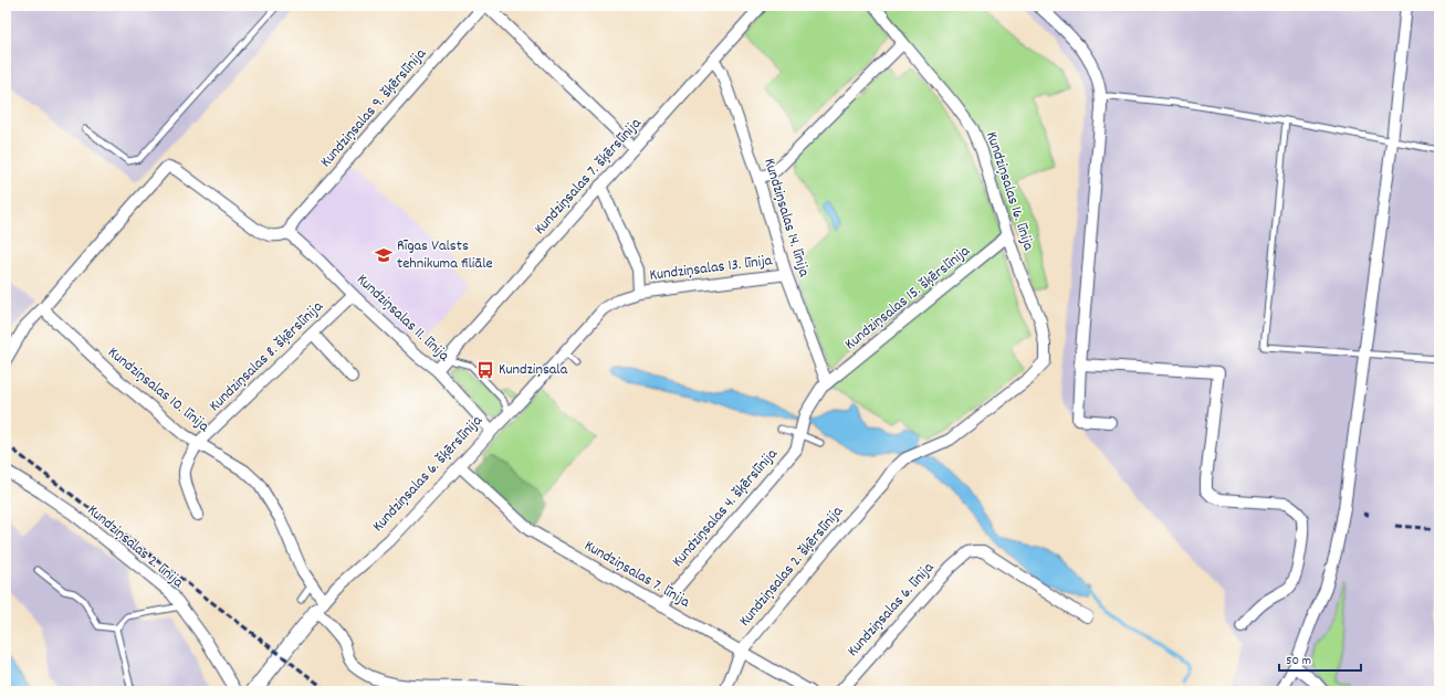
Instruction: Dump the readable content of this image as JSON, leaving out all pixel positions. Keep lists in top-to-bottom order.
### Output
{
  "streets": {
    "street": [
      "Kundziņsalas 9. šķērslīnija",
      "Kundziņsalas 7. šķērslīnija",
      "Kundziņsalas 16. līnija",
      "Kundziņsalas 14. līnija",
      "Kundziņsalas 13. līnija",
      "Kundziņsalas 15. šķērslīnija",
      "Kundziņsalas 11. līnija",
      "Kundziņsalas 8. šķērslīnija",
      "Kundziņsalas 10. līnija",
      "Kundziņsalas 6. šķērslīnija",
      "Kundziņsalas 4. šķērslīnija",
      "Kundziņsalas 2. līnija",
      "Kundziņsalas 2. šķērslīnija",
      "Kundziņsalas 7. līnija",
      "Kundziņsalas 6. līnija"
    ]
  },
  "crossings": [
    ["Kundziņsalas 9. šķērslīnija", "Kundziņsalas 11. līnija"],
    ["Kundziņsalas 7. šķērslīnija", "Kundziņsalas 14. līnija"],
    ["Kundziņsalas 7. šķērslīnija", "Kundziņsalas 11. līnija"],
    ["Kundziņsalas 16. līnija", "Kundziņsalas 15. šķērslīnija"],
    ["Kundziņsalas 16. līnija", "Kundziņsalas 2. šķērslīnija"],
    ["Kundziņsalas 14. līnija", "Kundziņsalas 13. līnija"],
    ["Kundziņsalas 14. līnija", "Kundziņsalas 15. šķērslīnija"],
    ["Kundziņsalas 13. līnija", "Kundziņsalas 6. šķērslīnija"],
    ["Kundziņsalas 15. šķērslīnija", "Kundziņsalas 4. šķērslīnija"],
    ["Kundziņsalas 11. līnija", "Kundziņsalas 8. šķērslīnija"],
    ["Kundziņsalas 11. līnija", "Kundziņsalas 6. šķērslīnija"],
    ["Kundziņsalas 8. šķērslīnija", "Kundziņsalas 10. līnija"],
    ["Kundziņsalas 10. līnija", "Kundziņsalas 6. šķērslīnija"],
    ["Kundziņsalas 6. šķērslīnija", "Kundziņsalas 7. līnija"],
    ["Kundziņsalas 4. šķērslīnija", "Kundziņsalas 7. līnija"],
    ["Kundziņsalas 2. šķērslīnija", "Kundziņsalas 7. līnija"]
  ],
  "places": {
    "school or university": ["Rīgas Valsts tehnikuma filiāle"],
    "bus stop": ["Kundziņsala"]
  },
  "scale_bar": "50 m"
}
